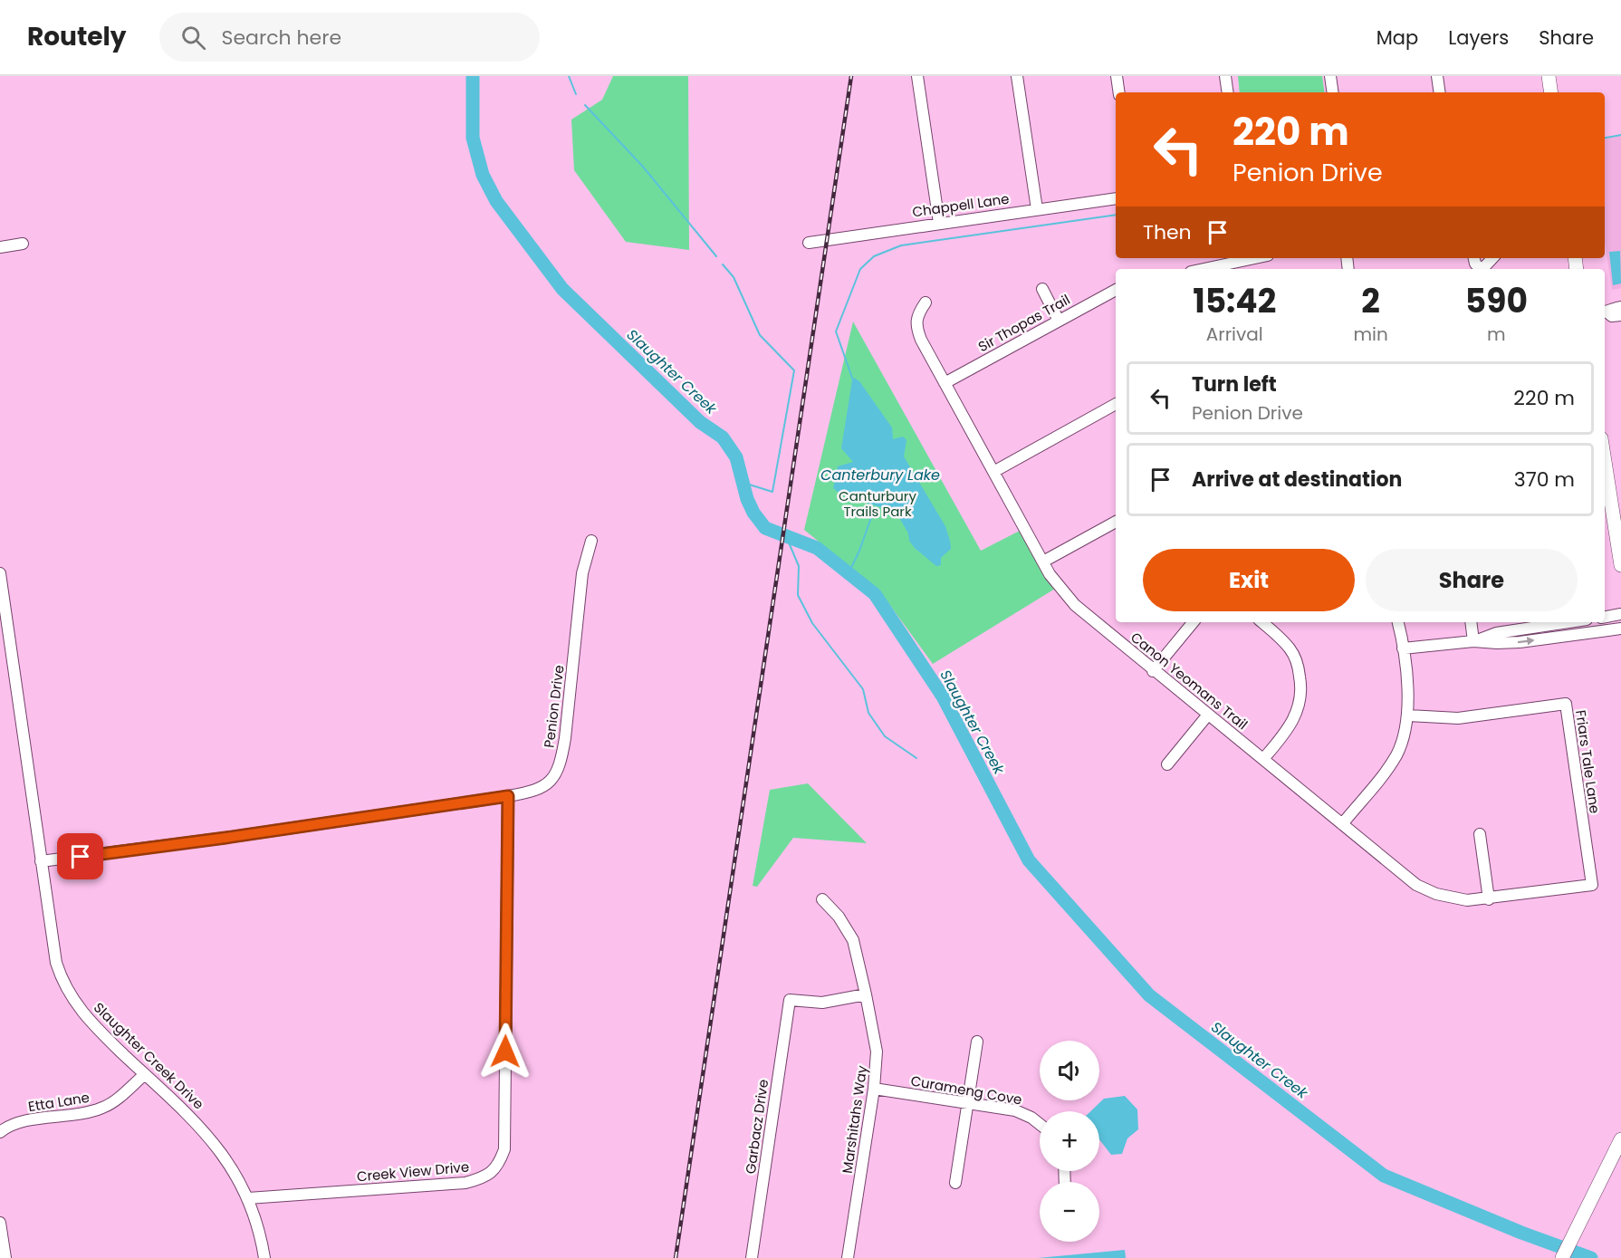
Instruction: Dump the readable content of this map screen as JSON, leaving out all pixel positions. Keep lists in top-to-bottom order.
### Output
{
  "streets": {
    "street": [
      "Chappell Lane",
      "Sir Thopas Trail",
      "Canon Yeomans Trail",
      "Penion Drive",
      "Friars Tale Lane",
      "Slaughter Creek Drive",
      "Curameng Cove",
      "Etta Lane",
      "Marshitahs Way",
      "Garbacz Drive",
      "Creek View Drive"
    ]
  },
  "crossings": [
    ["Sir Thopas Trail", "Canon Yeomans Trail"],
    ["Canon Yeomans Trail", "Friars Tale Lane"],
    ["Penion Drive", "Slaughter Creek Drive"],
    ["Penion Drive", "Creek View Drive"],
    ["Slaughter Creek Drive", "Etta Lane"],
    ["Slaughter Creek Drive", "Creek View Drive"],
    ["Curameng Cove", "Marshitahs Way"],
    ["Marshitahs Way", "Garbacz Drive"]
  ],
  "water": ["Slaughter Creek", "Canterbury Lake"],
  "parks": ["Canturbury Trails Park"],
  "page": {
    "header": "Routely",
    "search": "Search here",
    "nav": ["Map", "Layers", "Share"],
    "turn": ["220 m", "Penion Drive"],
    "then": "Then",
    "eta": [
      "15:42",
      "Arrival",
      "2",
      "min",
      "590",
      "m"
    ],
    "list": [
      {
        "name": "Turn left",
        "note": "Penion Drive",
        "value": "220 m"
      },
      {
        "name": "Arrive at destination",
        "value": "370 m"
      }
    ],
    "buttons": ["Exit", "Share"],
    "map_buttons": ["+", "−"]
  }
}
